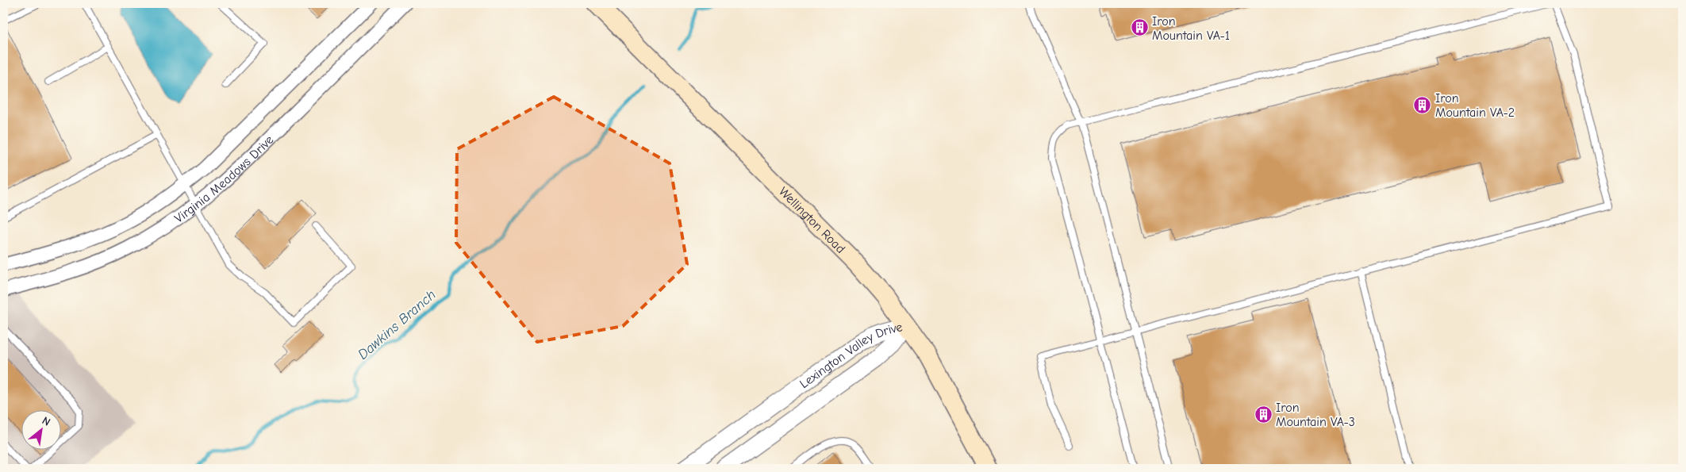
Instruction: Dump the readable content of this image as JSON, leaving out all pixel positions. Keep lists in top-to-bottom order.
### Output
{
  "streets": {
    "main road": ["Wellington Road"],
    "street": ["Virginia Meadows Drive", "Lexington Valley Drive"]
  },
  "crossings": [
    ["Wellington Road", "Lexington Valley Drive"]
  ],
  "water": ["Dawkins Branch"],
  "places": {
    "building": ["Iron Mountain VA-1", "Iron Mountain VA-2", "Iron Mountain VA-3"]
  },
  "north": "top right"
}
